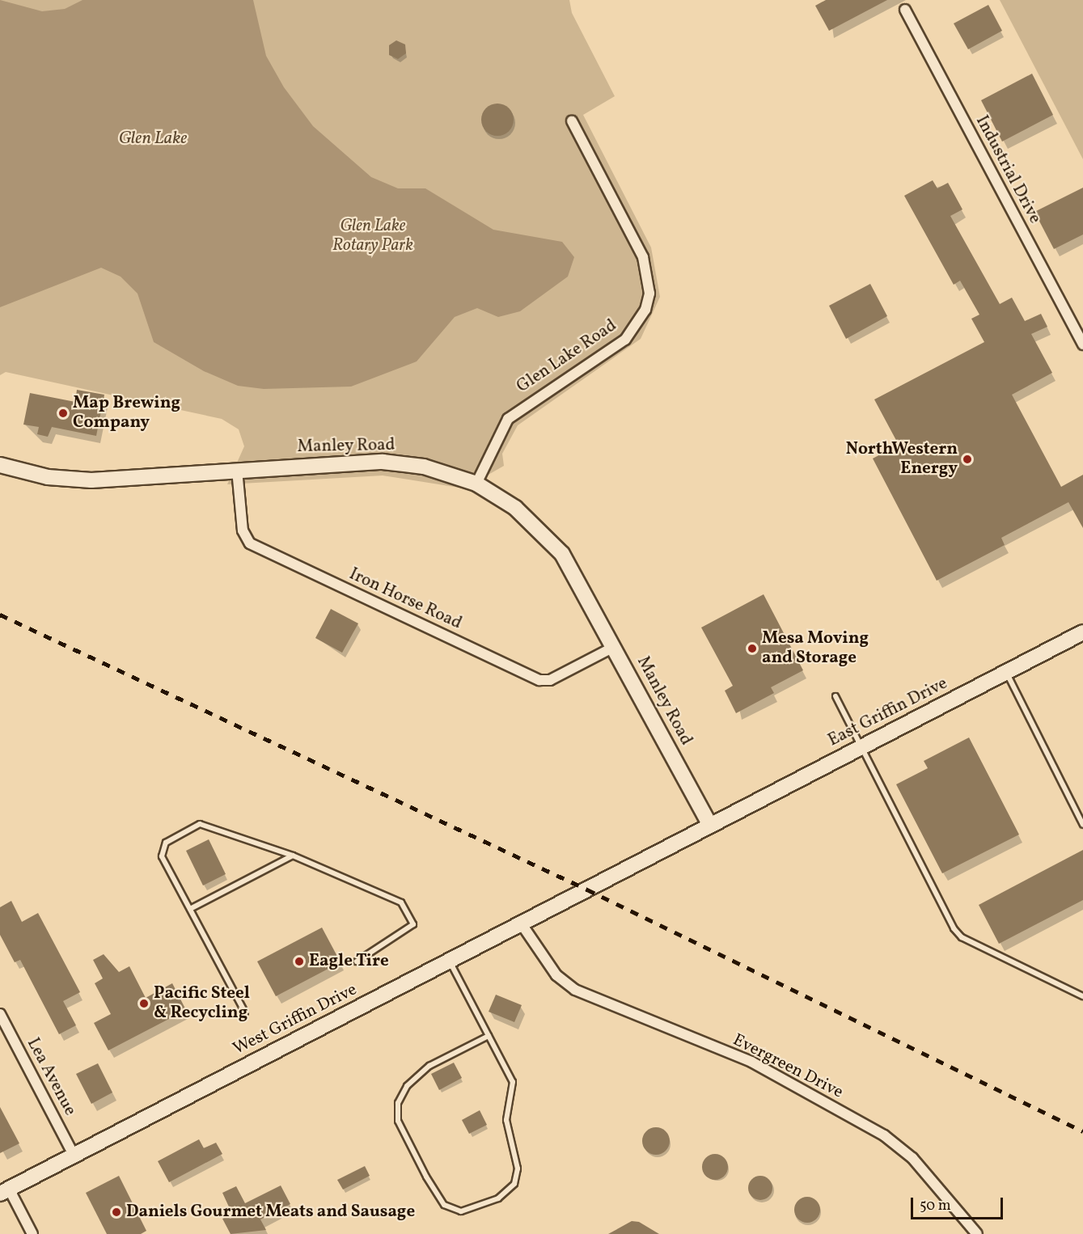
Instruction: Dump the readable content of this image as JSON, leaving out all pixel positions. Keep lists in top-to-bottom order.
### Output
{
  "streets": {
    "main road": ["Manley Road", "East Griffin Drive", "West Griffin Drive"],
    "street": [
      "Industrial Drive",
      "Glen Lake Road",
      "Iron Horse Road",
      "Evergreen Drive",
      "Lea Avenue"
    ]
  },
  "crossings": [
    ["Glen Lake Road", "Manley Road"],
    ["Manley Road", "Iron Horse Road"],
    ["Manley Road", "East Griffin Drive"],
    ["Manley Road", "West Griffin Drive"],
    ["East Griffin Drive", "West Griffin Drive"],
    ["West Griffin Drive", "Evergreen Drive"],
    ["West Griffin Drive", "Lea Avenue"]
  ],
  "water": ["Glen Lake"],
  "parks": ["Glen Lake Rotary Park"],
  "places": [
    "Map Brewing Company",
    "NorthWestern Energy",
    "Mesa Moving and Storage",
    "Eagle Tire",
    "Pacific Steel & Recycling",
    "Daniels Gourmet Meats and Sausage"
  ],
  "scale_bar": "50 m"
}
